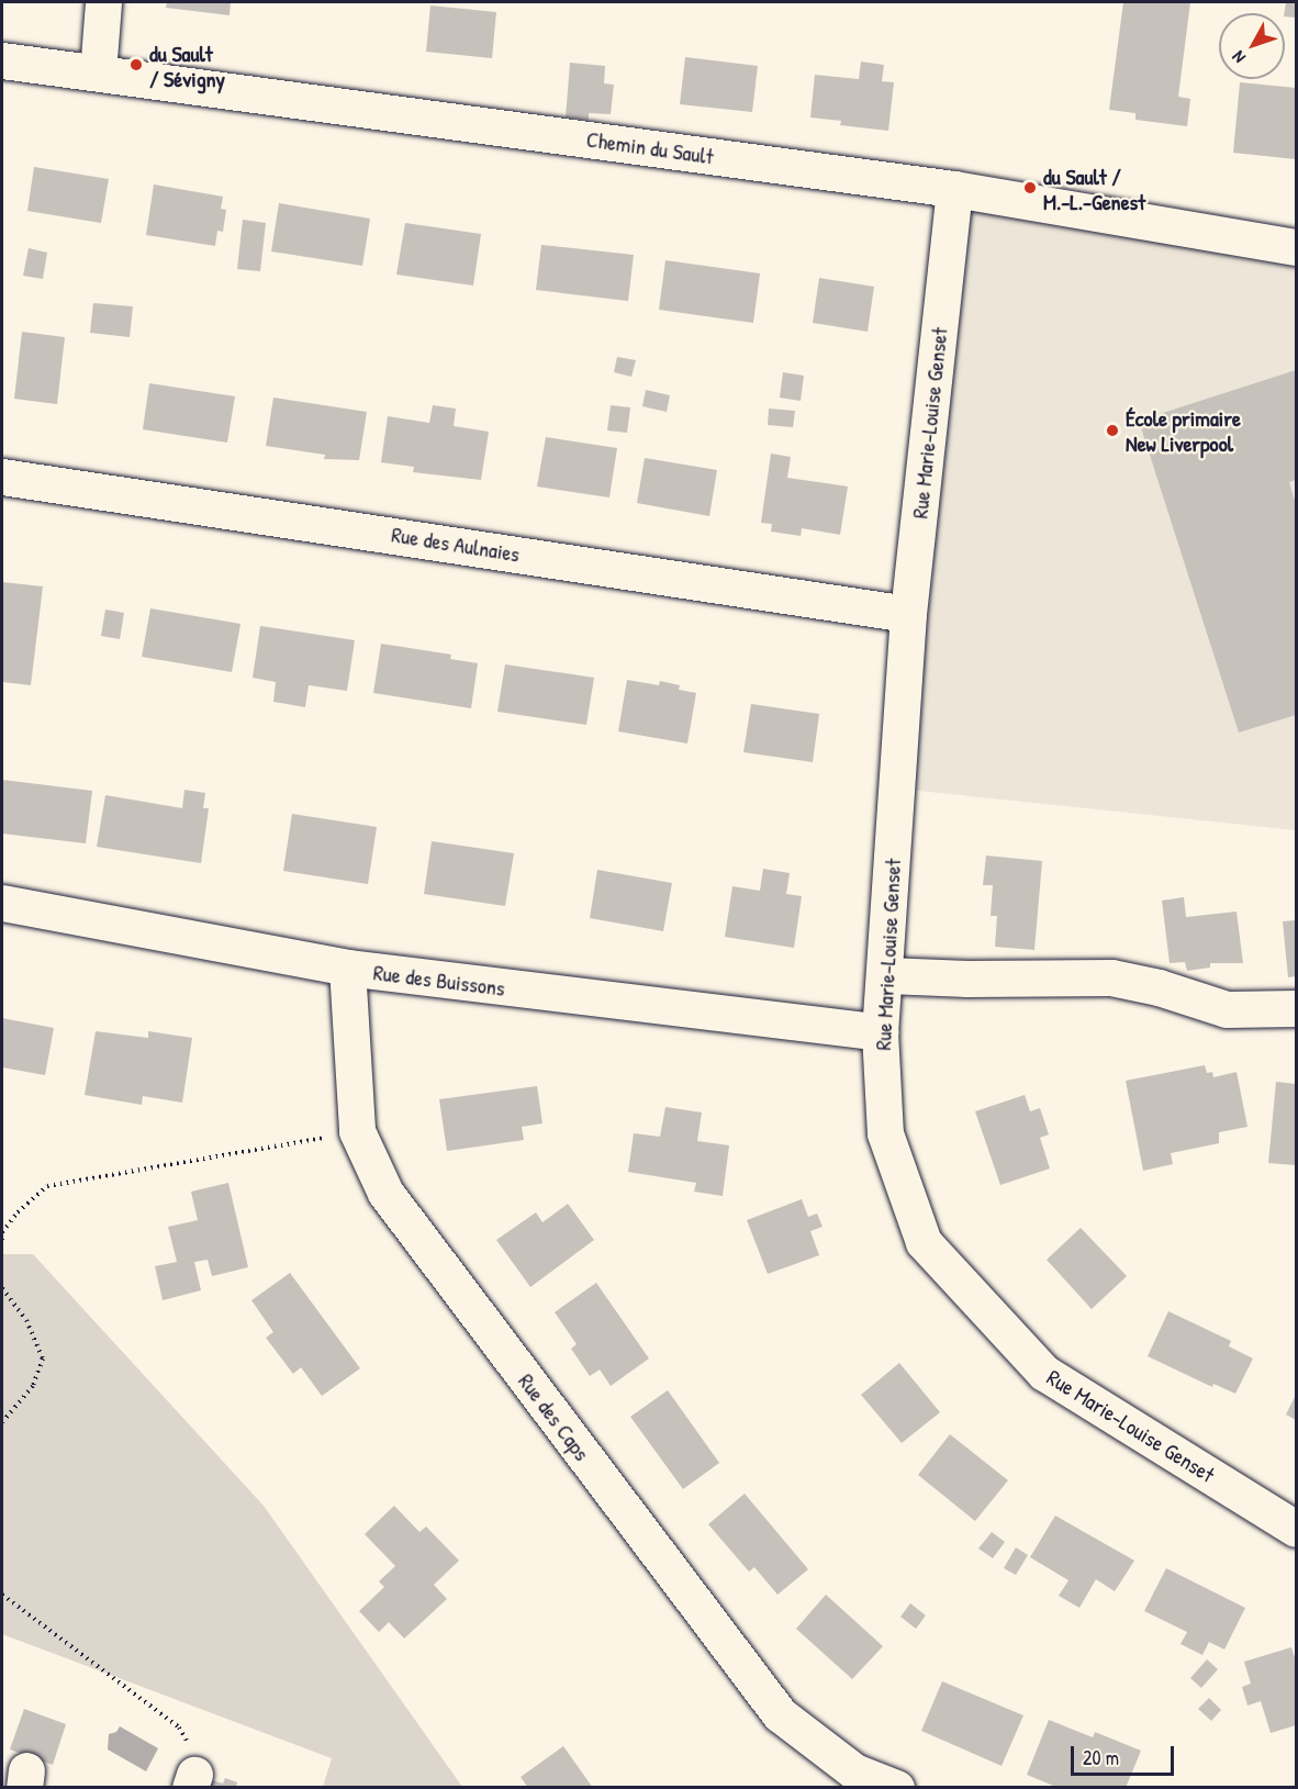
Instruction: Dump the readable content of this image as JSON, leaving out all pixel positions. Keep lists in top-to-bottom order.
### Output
{
  "streets": {
    "street": [
      "Chemin du Sault",
      "Rue Marie-Louise Genset",
      "Rue des Aulnaies",
      "Rue des Buissons",
      "Rue des Caps"
    ]
  },
  "crossings": [
    ["Chemin du Sault", "Rue Marie-Louise Genset"],
    ["Rue Marie-Louise Genset", "Rue des Aulnaies"],
    ["Rue Marie-Louise Genset", "Rue des Buissons"],
    ["Rue des Buissons", "Rue des Caps"]
  ],
  "places": ["du Sault / Sévigny", "du Sault / M.-L.-Genest", "École primaire New Liverpool"],
  "scale_bar": "20 m",
  "north": "bottom left"
}
